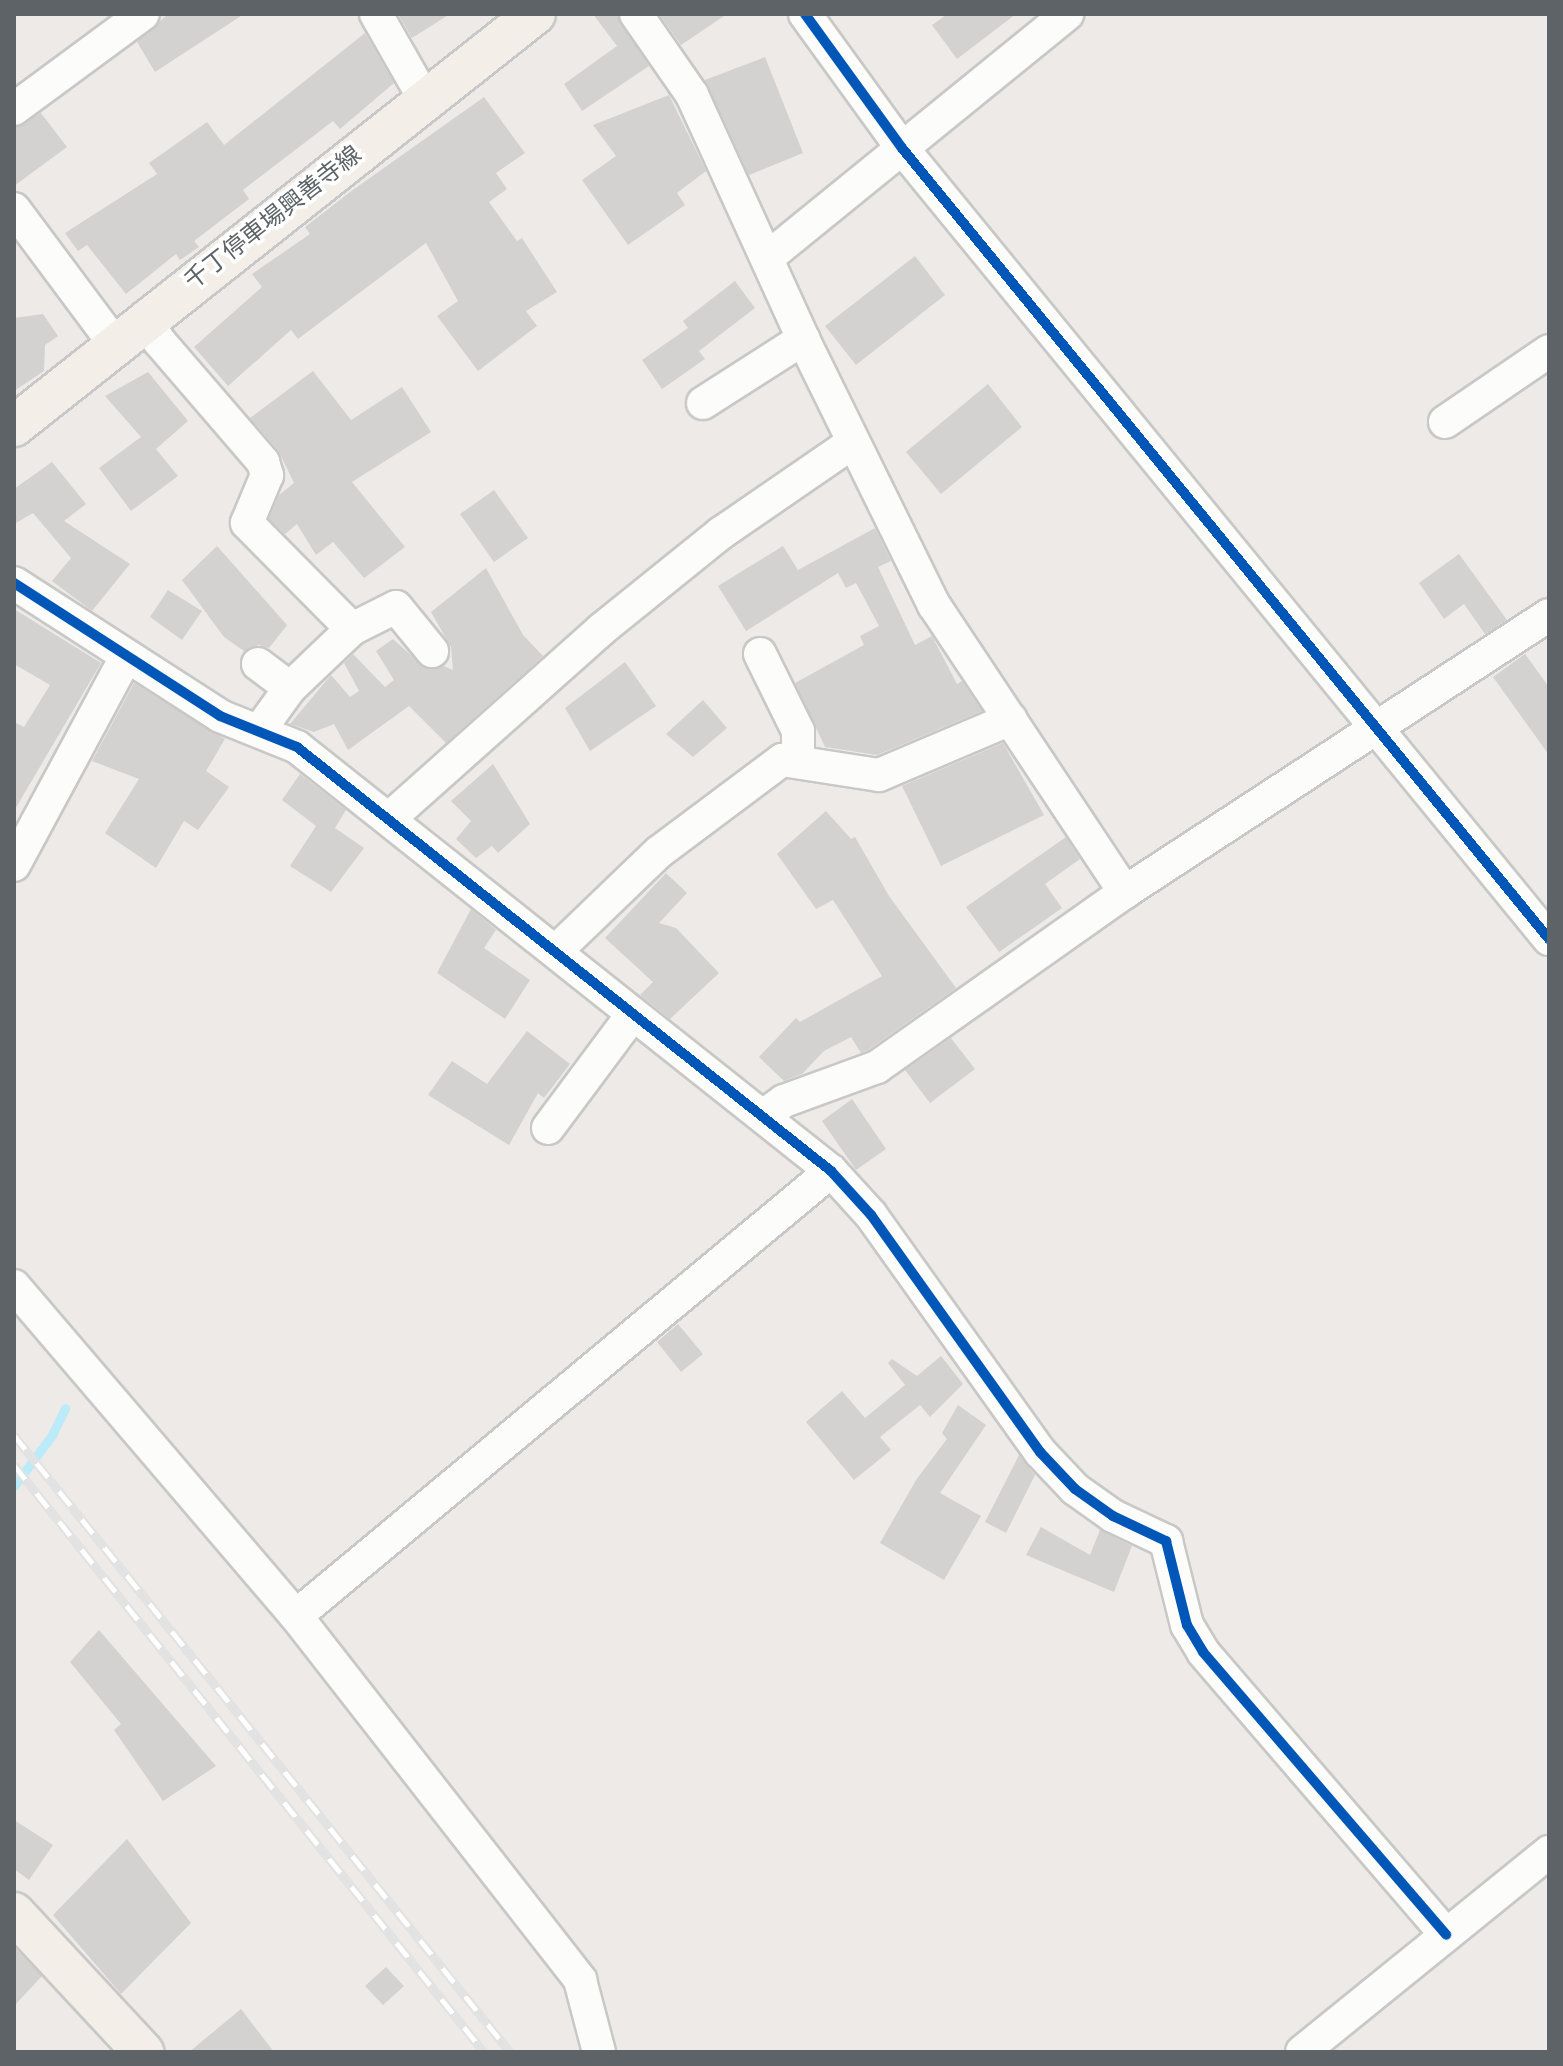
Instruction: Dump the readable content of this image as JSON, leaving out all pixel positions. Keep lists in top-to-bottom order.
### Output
{
  "streets": {
    "main road": ["千丁停車場興善寺線"]
  }
}
